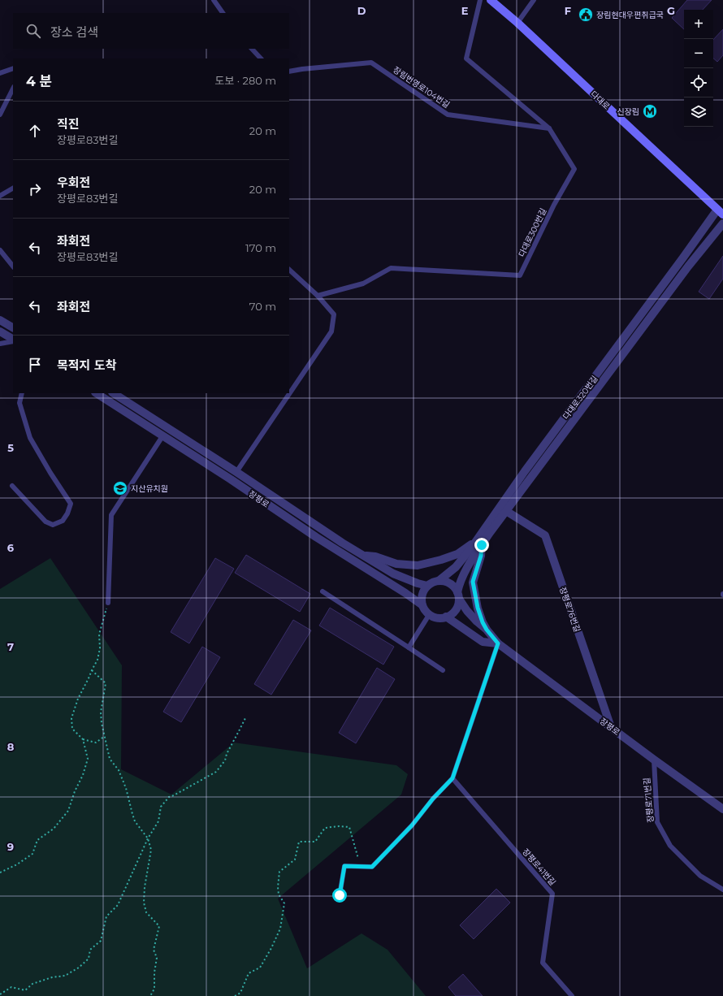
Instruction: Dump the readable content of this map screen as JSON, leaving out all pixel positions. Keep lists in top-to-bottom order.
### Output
{
  "streets": {
    "main road": ["다대로"],
    "street": ["다대로320번길", "장평로", "장평로76번길"],
    "lane": [
      "장림번영로104번길",
      "다대로300번길",
      "장평로71번길",
      "장평로41번길"
    ]
  },
  "crossings": [
    ["장림번영로104번길", "다대로300번길"],
    ["다대로", "다대로320번길"],
    ["다대로320번길", "장평로"],
    ["다대로320번길", "장평로76번길"],
    ["장평로", "장평로76번길"],
    ["장평로", "장평로71번길"]
  ],
  "places": {
    "public building": ["장림현대우편취급국"],
    "metro station": ["신장림"],
    "school or university": ["지산유치원"]
  },
  "page": {
    "map_buttons": ["+", "−"],
    "search": "장소 검색",
    "heading": ["4 분", "도보 · 280 m"],
    "list": [
      ["직진", "장평로83번길", "20 m"],
      ["우회전", "장평로83번길", "20 m"],
      ["좌회전", "장평로83번길", "170 m"],
      ["좌회전", "70 m"],
      "목적지 도착"
    ]
  },
  "grid": {
    "columns": [
      "D",
      "E",
      "F",
      "G"
    ],
    "rows": [
      "5",
      "6",
      "7",
      "8",
      "9"
    ]
  }
}
